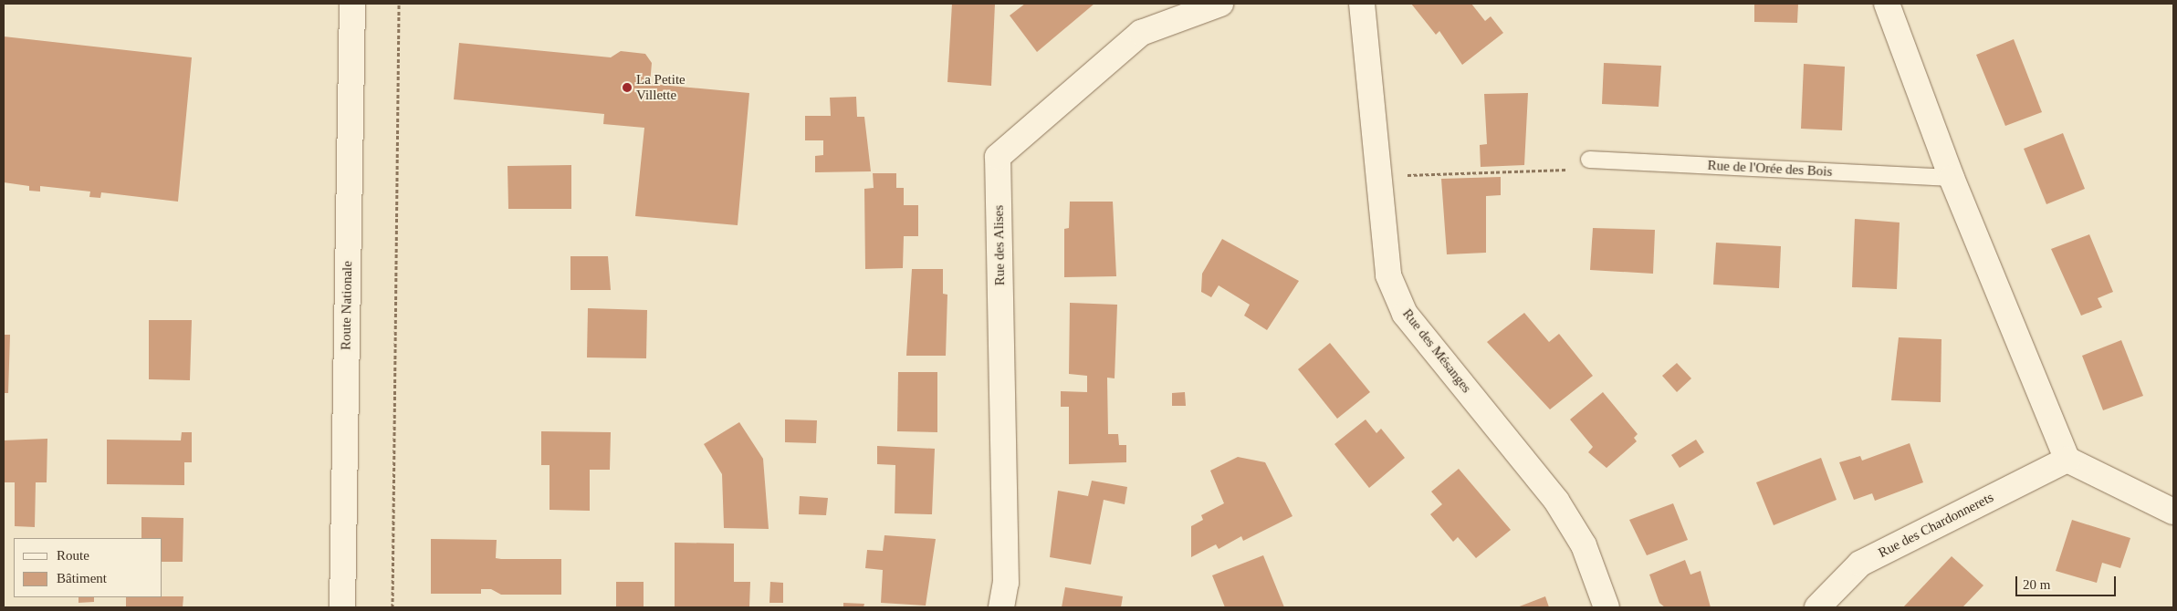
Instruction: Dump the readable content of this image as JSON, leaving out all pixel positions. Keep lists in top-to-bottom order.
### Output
{
  "streets": {
    "street": [
      "Rue des Alises",
      "Route Nationale",
      "Rue des Mésanges",
      "Rue des Chardonnerets"
    ],
    "lane": ["Rue de l'Orée des Bois"]
  },
  "places": ["La Petite Villette"],
  "legend": ["Route", "Bâtiment"],
  "scale_bar": "20 m"
}
